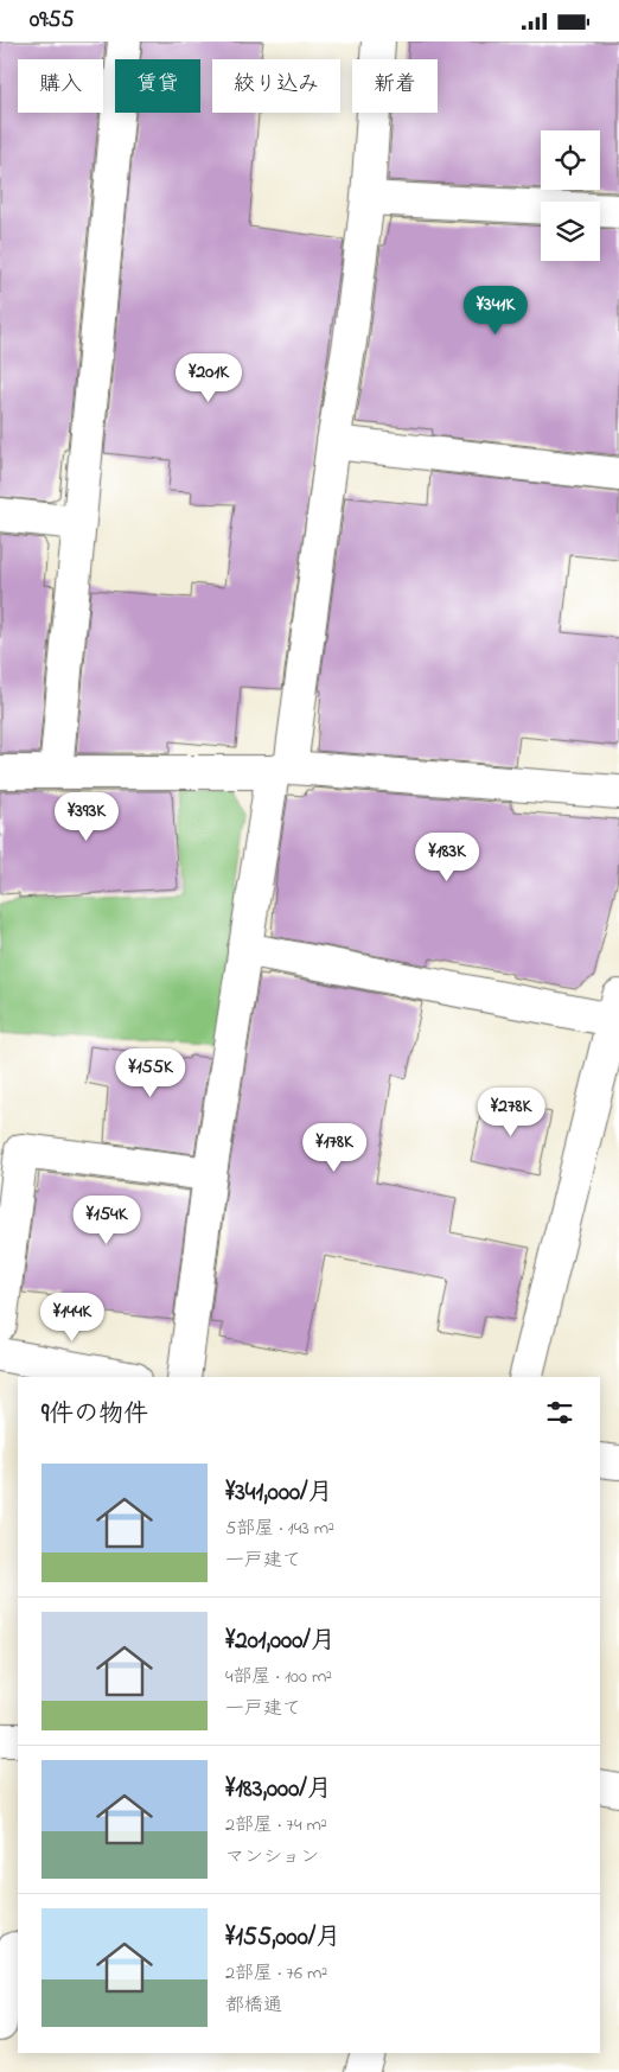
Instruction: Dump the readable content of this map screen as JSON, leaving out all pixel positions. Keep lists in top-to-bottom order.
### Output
{
  "page": {
    "status": "09:55",
    "chip": [
      "購入",
      "賃貸",
      "絞り込み",
      "新着"
    ],
    "price": [
      "¥341K",
      "¥201K",
      "¥393K",
      "¥183K",
      "¥155K",
      "¥278K",
      "¥178K",
      "¥154K",
      "¥144K"
    ],
    "heading": "9件の物件",
    "list": [
      {
        "name": "¥341,000/月",
        "note": "5部屋 · 143 m² · 一戸建て"
      },
      {
        "name": "¥201,000/月",
        "note": "4部屋 · 100 m² · 一戸建て"
      },
      {
        "name": "¥183,000/月",
        "note": "2部屋 · 74 m² · マンション"
      },
      {
        "name": "¥155,000/月",
        "note": "2部屋 · 76 m² · 都橋通"
      }
    ]
  }
}
